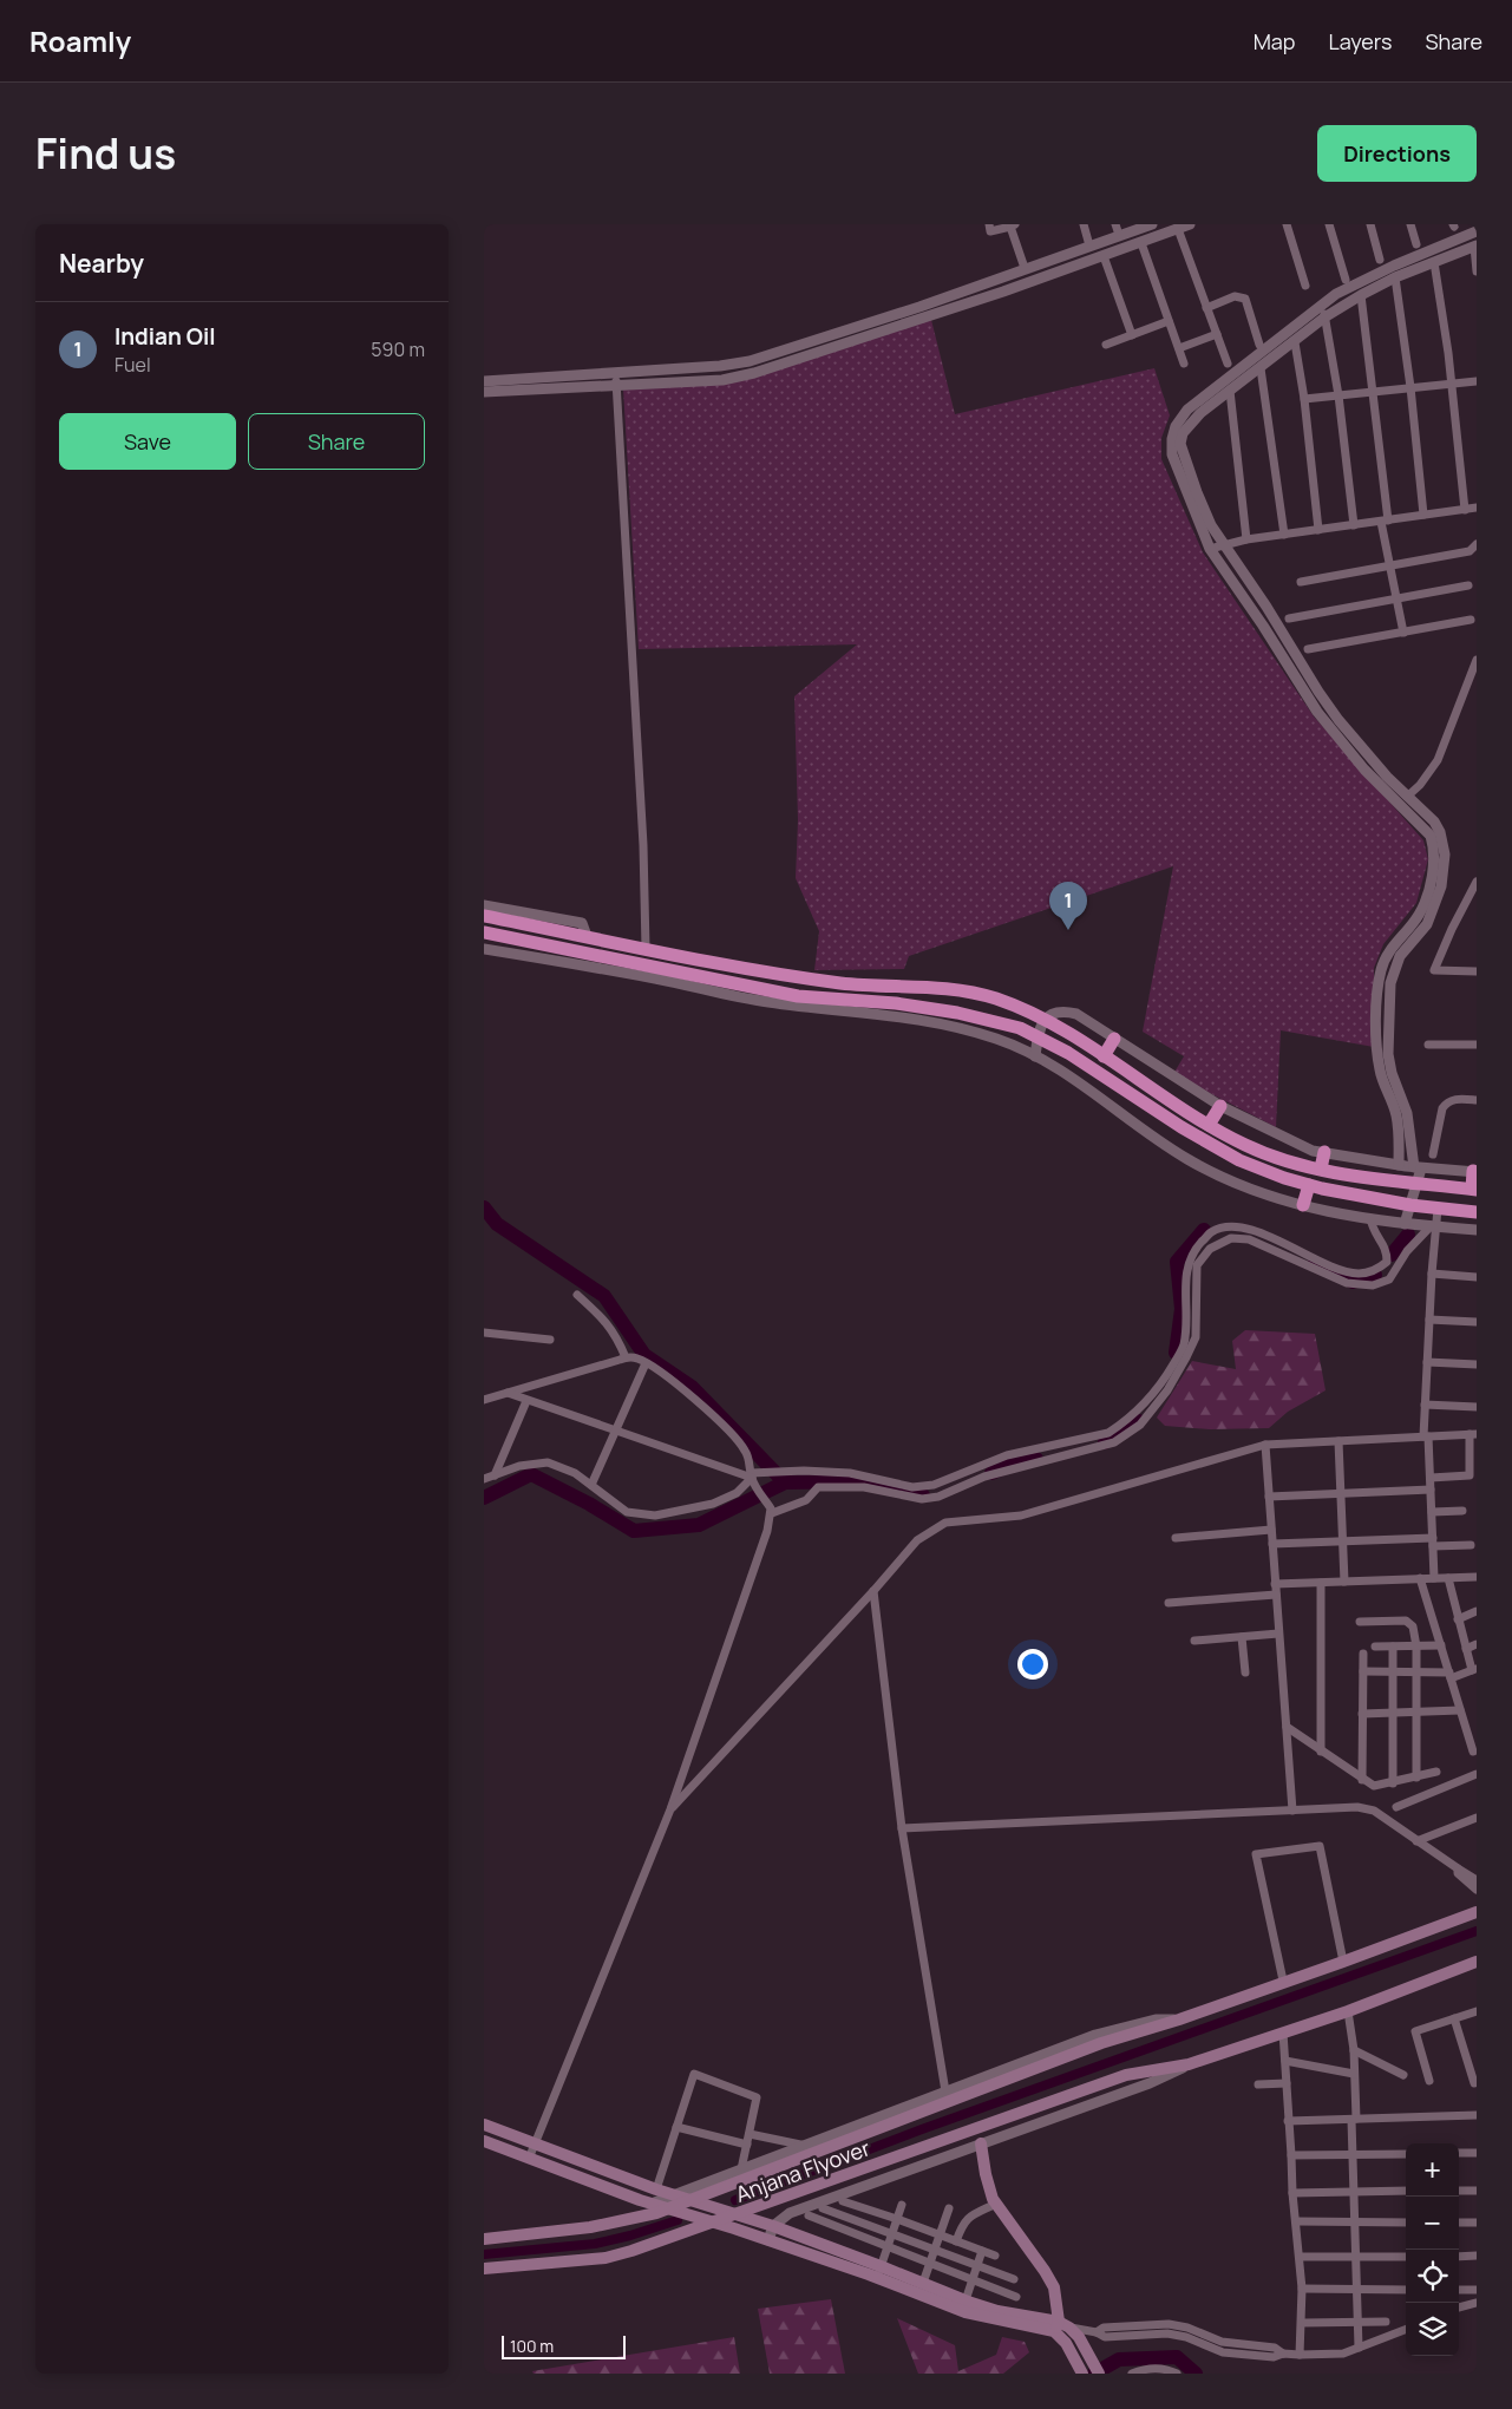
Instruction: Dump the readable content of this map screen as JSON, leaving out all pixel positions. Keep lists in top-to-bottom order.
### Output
{
  "streets": {
    "main road": ["Anjana Flyover"]
  },
  "scale_bar": "100 m",
  "page": {
    "header": "Roamly",
    "nav": ["Map", "Layers", "Share"],
    "title": "Find us",
    "buttons": [
      "Directions",
      ["Save", "Share"]
    ],
    "heading": "Nearby",
    "list": [
      {
        "mark": "1",
        "name": "Indian Oil",
        "note": "Fuel",
        "value": "590 m"
      }
    ],
    "pins": "1",
    "map_buttons": ["+", "−"],
    "scale": "100 m"
  }
}
